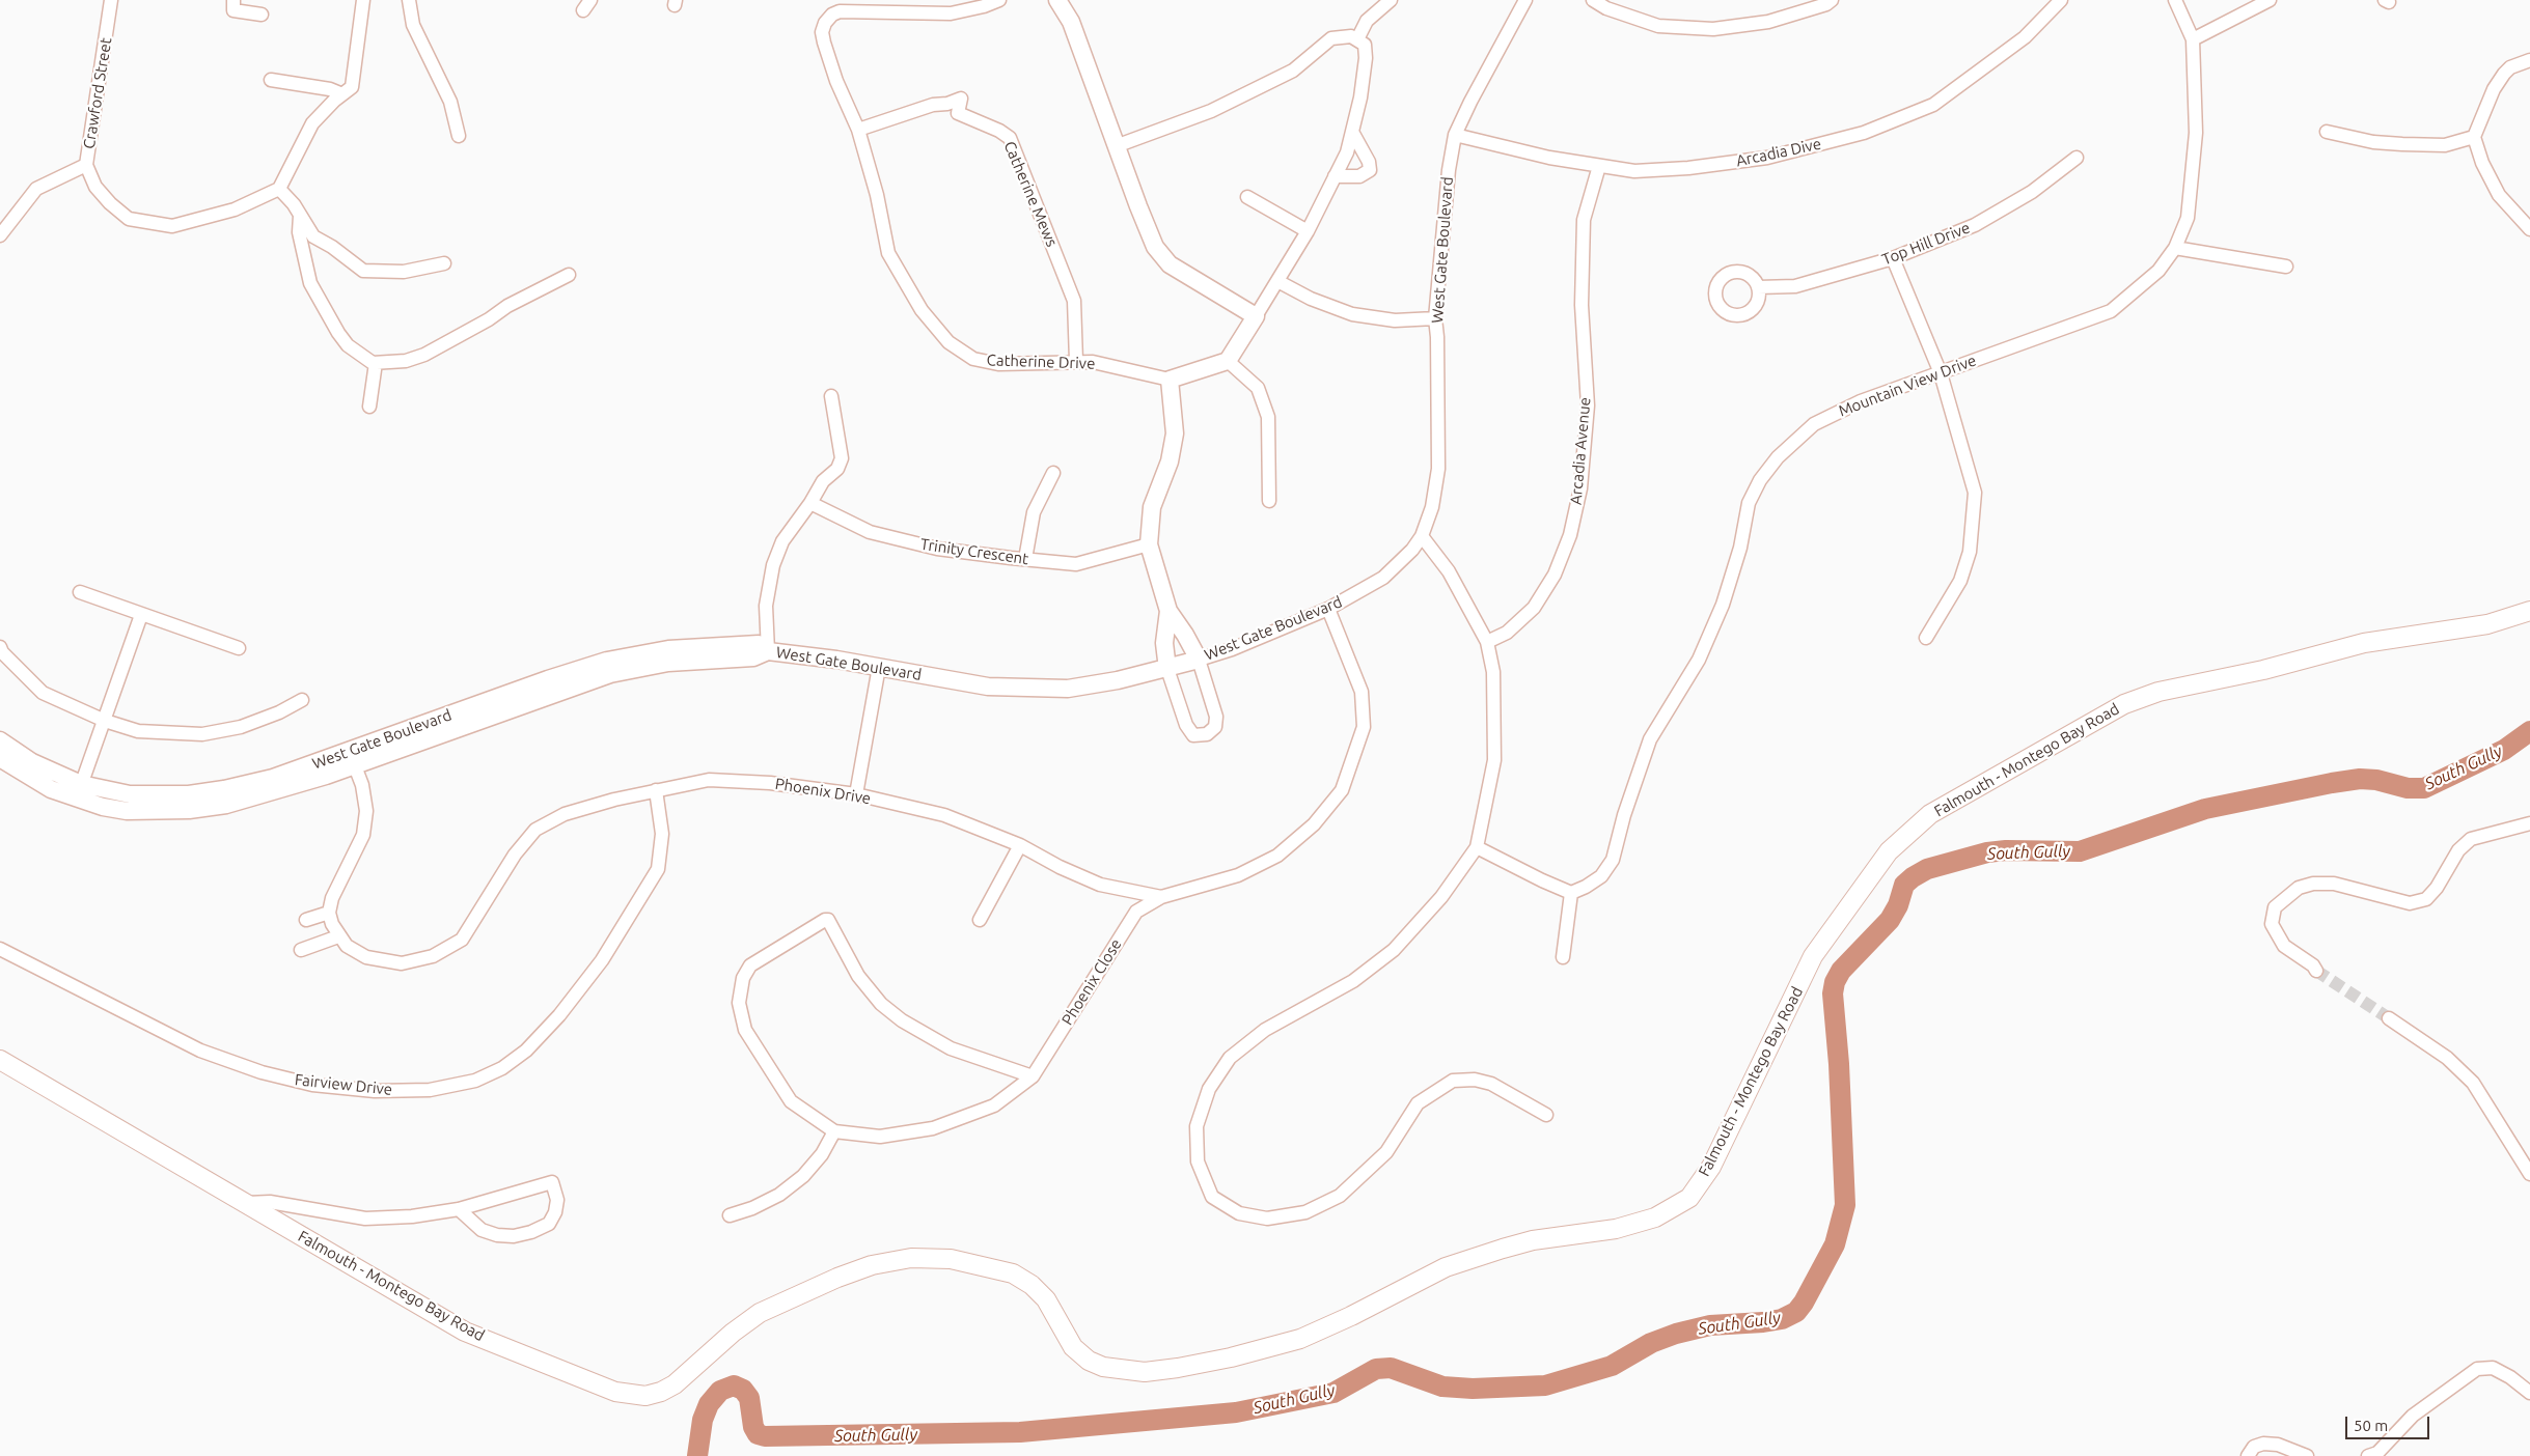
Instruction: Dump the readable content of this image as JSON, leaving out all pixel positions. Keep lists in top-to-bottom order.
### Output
{
  "streets": {
    "main road": ["Falmouth - Montego Bay Road"],
    "street": [
      "Crawford Street",
      "Arcadia Dive",
      "Catherine Mews",
      "Top Hill Drive",
      "West Gate Boulevard",
      "Catherine Drive",
      "Mountain View Drive",
      "Arcadia Avenue",
      "Trinity Crescent",
      "Phoenix Drive",
      "Phoenix Close",
      "Fairview Drive"
    ]
  },
  "crossings": [
    ["Arcadia Dive", "West Gate Boulevard"],
    ["Arcadia Dive", "Arcadia Avenue"],
    ["Catherine Mews", "Catherine Drive"],
    ["West Gate Boulevard", "Phoenix Drive"],
    ["Phoenix Drive", "Phoenix Close"],
    ["Phoenix Drive", "Fairview Drive"]
  ],
  "water": ["South Gully"],
  "scale_bar": "50 m"
}
